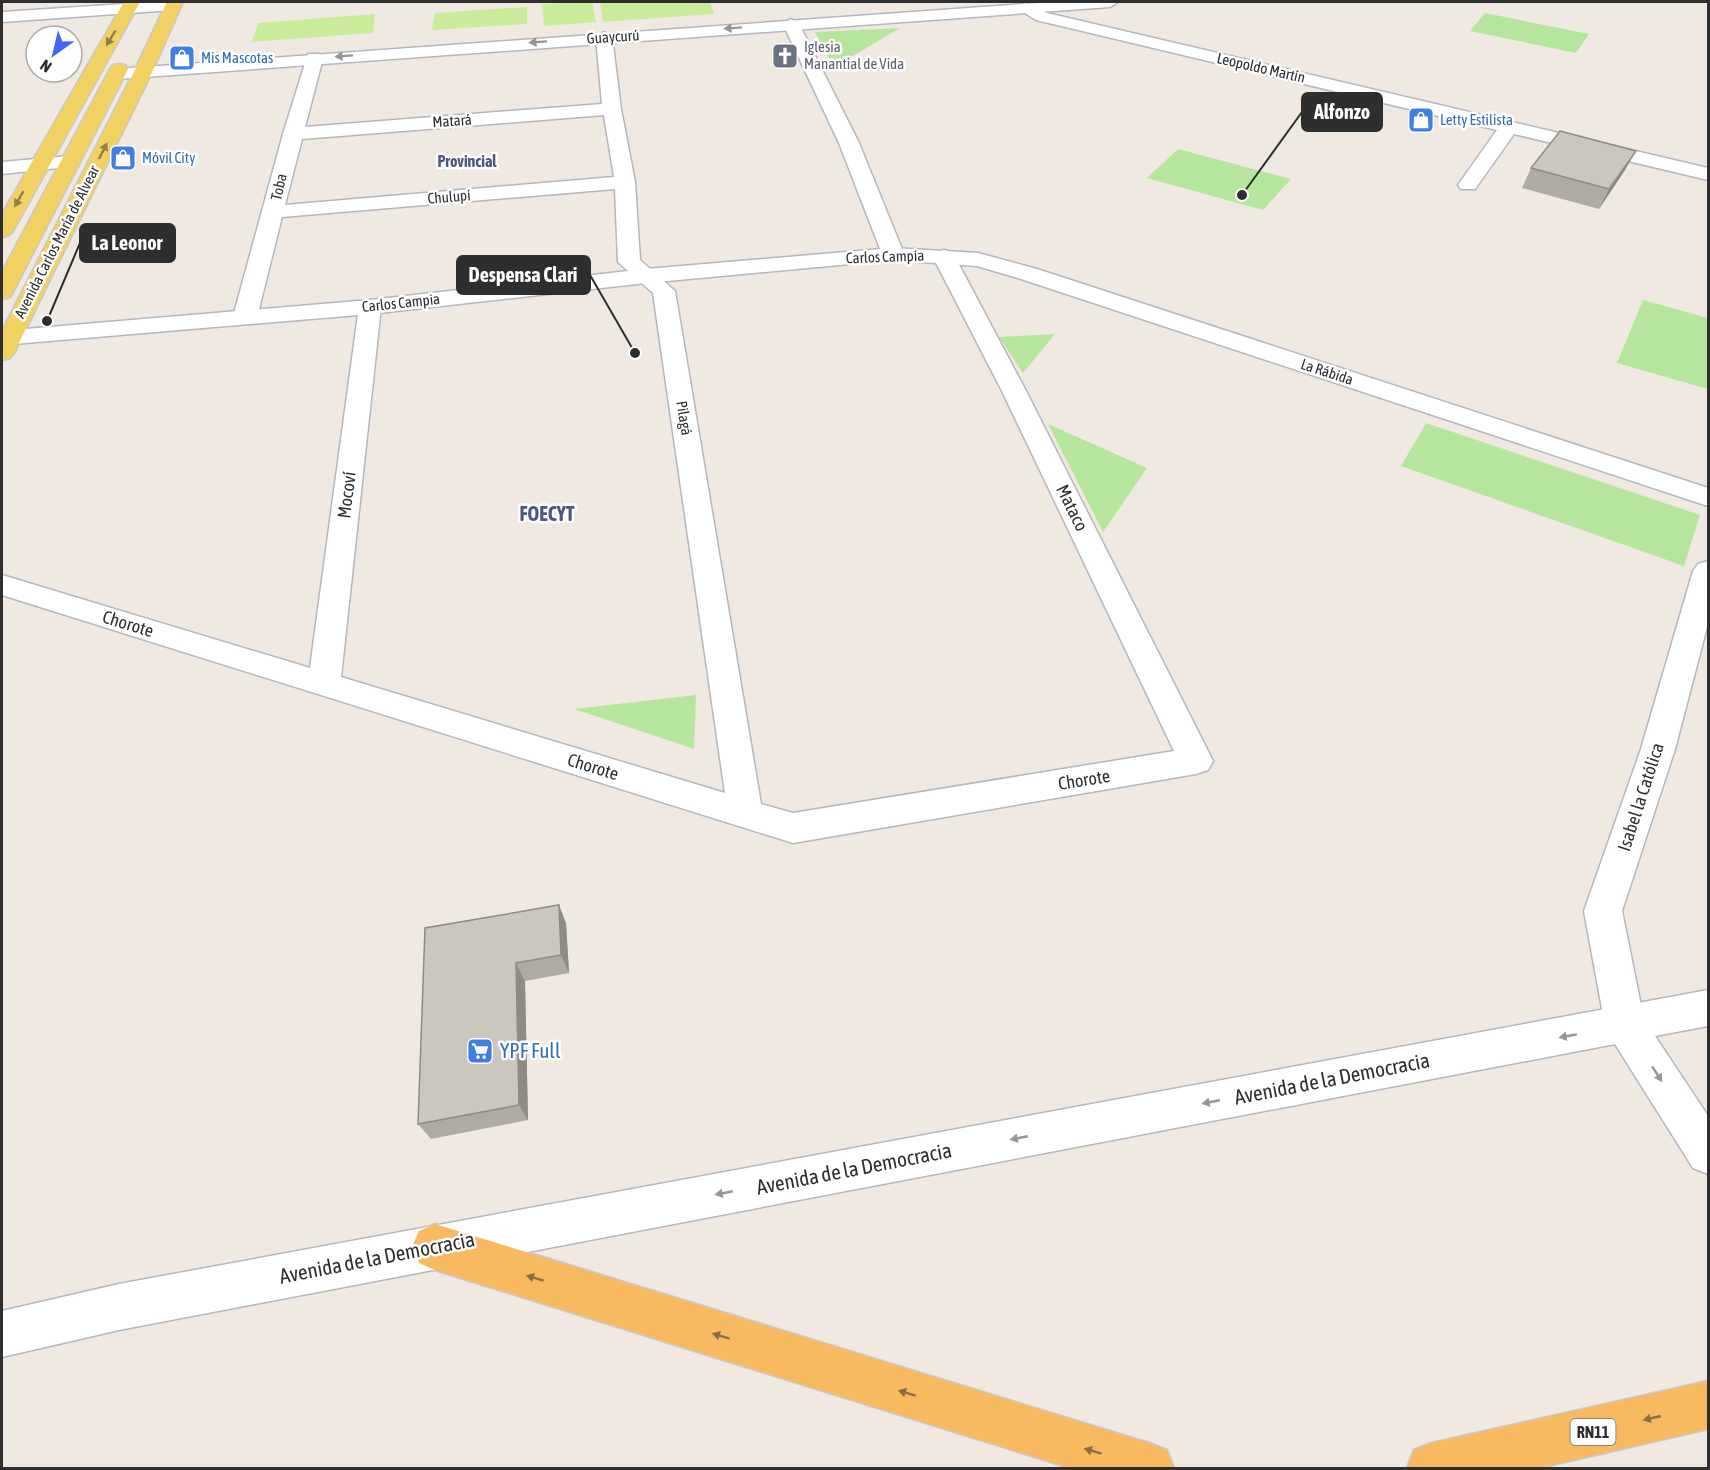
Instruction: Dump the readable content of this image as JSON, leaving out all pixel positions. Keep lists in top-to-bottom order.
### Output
{
  "streets": {
    "highway": ["RN11"],
    "main road": ["Avenida Carlos María de Alvear"],
    "street": [
      "Guaycurú",
      "Leopoldo Martín",
      "Matará",
      "Toba",
      "Chulupí",
      "Carlos Campia",
      "La Rábida",
      "Pilagá",
      "Mocoví",
      "Mataco",
      "Chorote",
      "Isabel la Católica",
      "Avenida de la Democracia"
    ]
  },
  "crossings": [
    ["Guaycurú", "Leopoldo Martín"],
    ["Guaycurú", "Toba"],
    ["Guaycurú", "Avenida Carlos María de Alvear"],
    ["Guaycurú", "Pilagá"],
    ["Matará", "Toba"],
    ["Matará", "Pilagá"],
    ["Toba", "Chulupí"],
    ["Toba", "Carlos Campia"],
    ["Chulupí", "Pilagá"],
    ["Avenida Carlos María de Alvear", "Carlos Campia"],
    ["Carlos Campia", "La Rábida"],
    ["Carlos Campia", "Pilagá"],
    ["Carlos Campia", "Mocoví"],
    ["Carlos Campia", "Mataco"],
    ["La Rábida", "Mataco"],
    ["Pilagá", "Chorote"],
    ["Mocoví", "Chorote"],
    ["Mataco", "Chorote"],
    ["Isabel la Católica", "Avenida de la Democracia"]
  ],
  "one_way": ["Guaycurú", "Avenida de la Democracia"],
  "districts": ["Provincial", "FOECYT"],
  "places": {
    "church": ["Iglesia Manantial de Vida"],
    "shop": ["Mis Mascotas", "Letty Estilista", "Móvil City"],
    "other": ["Alfonzo", "La Leonor", "Despensa Clari"],
    "supermarket": ["YPF Full"]
  },
  "north": "bottom left"
}
